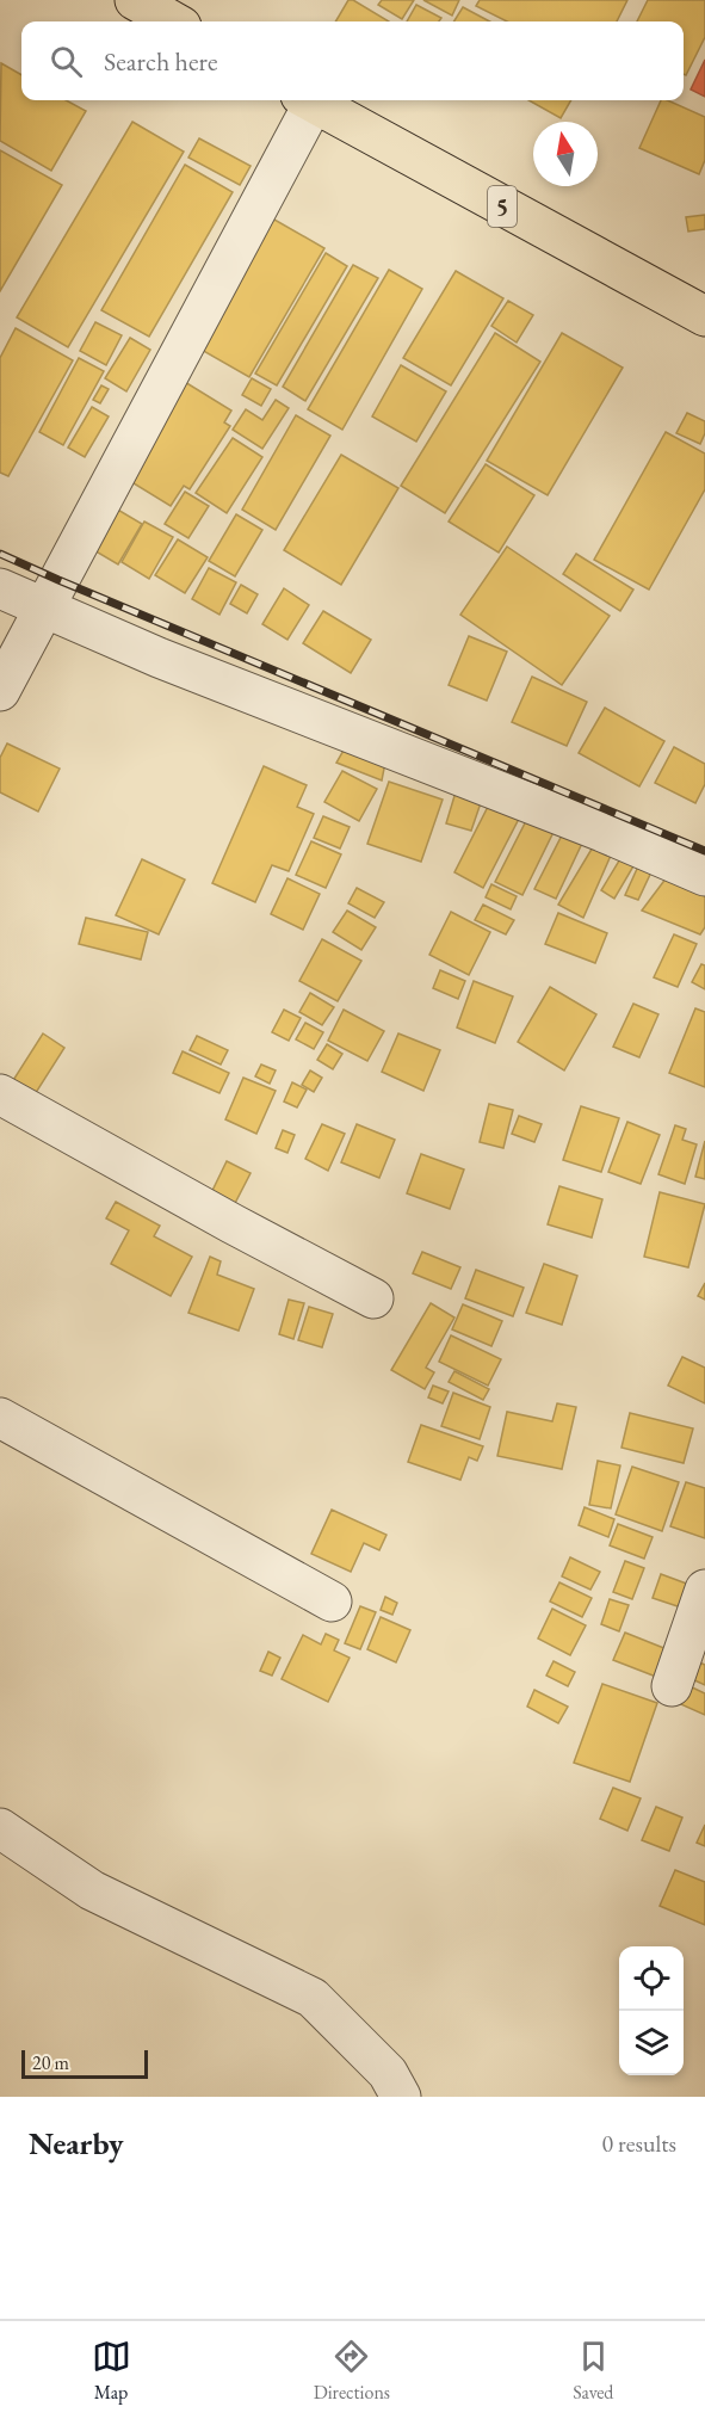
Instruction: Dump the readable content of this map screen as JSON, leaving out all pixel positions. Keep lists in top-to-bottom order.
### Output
{
  "streets": {
    "highway": ["5"]
  },
  "scale_bar": "20 m",
  "north": "top",
  "page": {
    "search": "Search here",
    "scale": "20 m",
    "heading": ["Nearby", "0 results"],
    "nav": ["Map", "Directions", "Saved"]
  }
}
